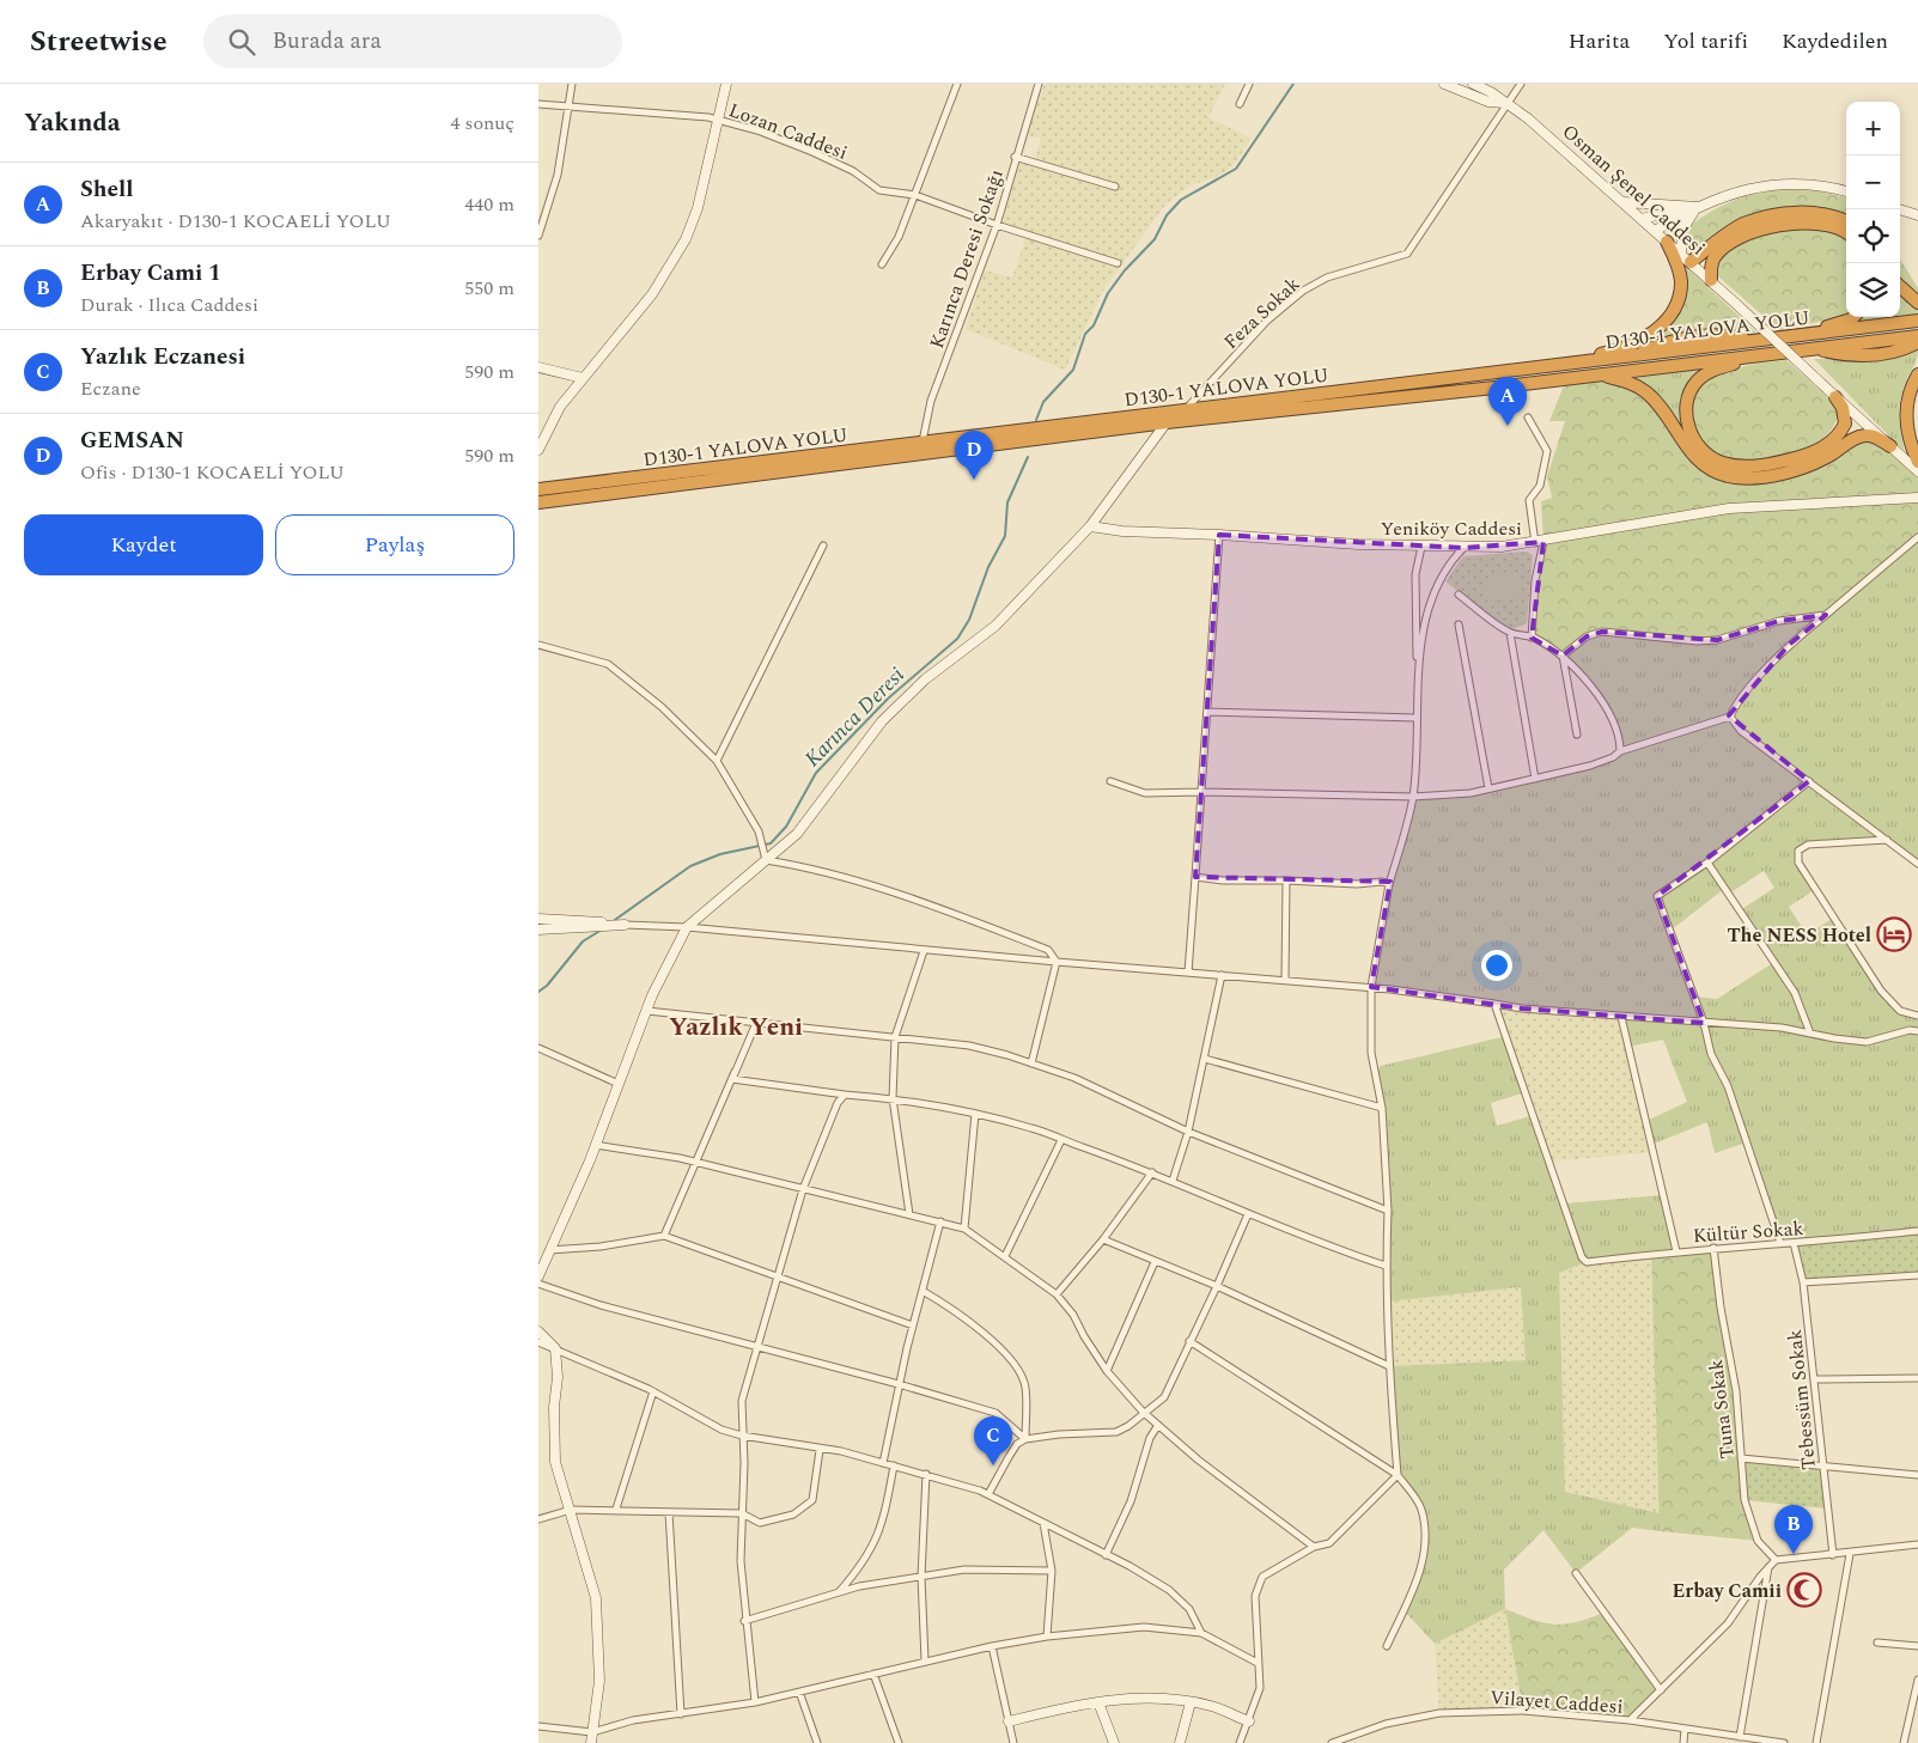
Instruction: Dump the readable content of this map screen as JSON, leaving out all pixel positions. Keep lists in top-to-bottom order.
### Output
{
  "streets": {
    "highway": ["D130-1 YALOVA YOLU"],
    "street": [
      "Lozan Caddesi",
      "Osman Şenel Caddesi",
      "Karınca Deresi Sokağı",
      "Feza Sokak",
      "Yeniköy Caddesi",
      "Kültür Sokak",
      "Tebessüm Sokak",
      "Tuna Sokak",
      "Vilayet Caddesi"
    ]
  },
  "crossings": [
    ["Lozan Caddesi", "Karınca Deresi Sokağı"],
    ["Osman Şenel Caddesi", "Feza Sokak"],
    ["Karınca Deresi Sokağı", "D130-1 YALOVA YOLU"],
    ["Feza Sokak", "D130-1 YALOVA YOLU"],
    ["Kültür Sokak", "Tebessüm Sokak"],
    ["Kültür Sokak", "Tuna Sokak"]
  ],
  "districts": ["Yazlık Yeni"],
  "water": ["Karınca Deresi"],
  "places": {
    "hotel": ["The NESS Hotel"],
    "mosque": ["Erbay Camii"]
  },
  "page": {
    "header": "Streetwise",
    "search": "Burada ara",
    "nav": ["Harita", "Yol tarifi", "Kaydedilen"],
    "heading": ["Yakında", "4 sonuç"],
    "map_buttons": ["+", "−"],
    "list": [
      {
        "mark": "A",
        "name": "Shell",
        "note": "Akaryakıt · D130-1 KOCAELİ YOLU",
        "value": "440 m"
      },
      {
        "mark": "B",
        "name": "Erbay Cami 1",
        "note": "Durak · Ilıca Caddesi",
        "value": "550 m"
      },
      {
        "mark": "C",
        "name": "Yazlık Eczanesi",
        "note": "Eczane",
        "value": "590 m"
      },
      {
        "mark": "D",
        "name": "GEMSAN",
        "note": "Ofis · D130-1 KOCAELİ YOLU",
        "value": "590 m"
      }
    ],
    "pins": [
      "A",
      "D",
      "C",
      "B"
    ],
    "buttons": ["Kaydet", "Paylaş"]
  }
}
